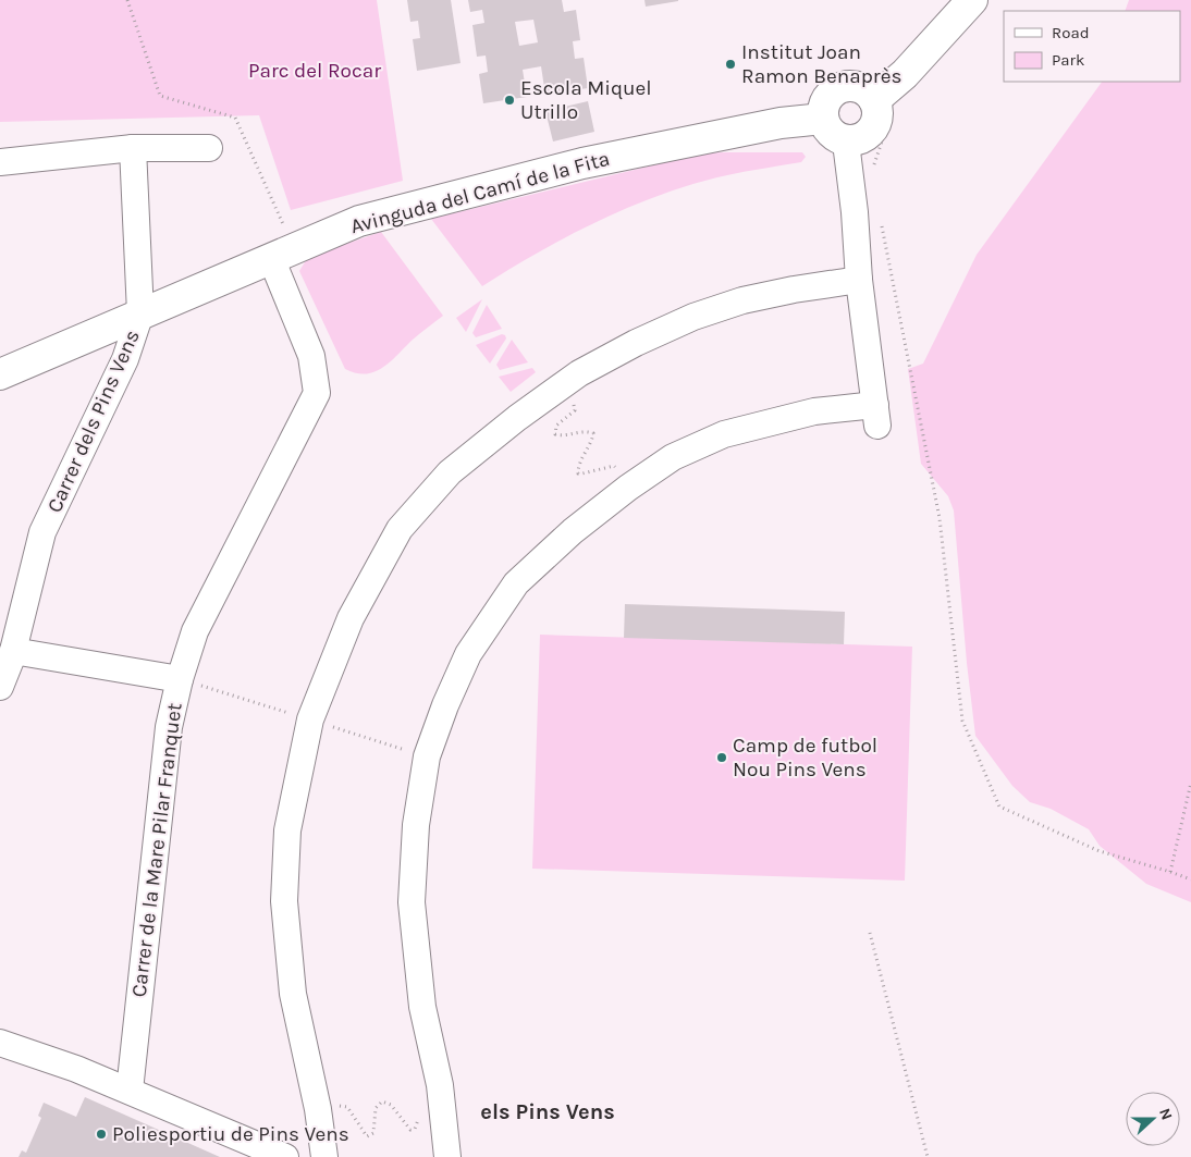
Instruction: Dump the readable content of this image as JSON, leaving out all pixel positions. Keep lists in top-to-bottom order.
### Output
{
  "streets": {
    "street": ["Avinguda del Camí de la Fita", "Carrer dels Pins Vens", "Carrer de la Mare Pilar Franquet"]
  },
  "crossings": [
    ["Avinguda del Camí de la Fita", "Carrer dels Pins Vens"],
    ["Avinguda del Camí de la Fita", "Carrer de la Mare Pilar Franquet"]
  ],
  "districts": ["els Pins Vens"],
  "parks": ["Parc del Rocar"],
  "places": [
    "Institut Joan Ramon Benaprès",
    "Escola Miquel Utrillo",
    "Camp de futbol Nou Pins Vens",
    "Poliesportiu de Pins Vens"
  ],
  "legend": ["Road", "Park"],
  "north": "right"
}
